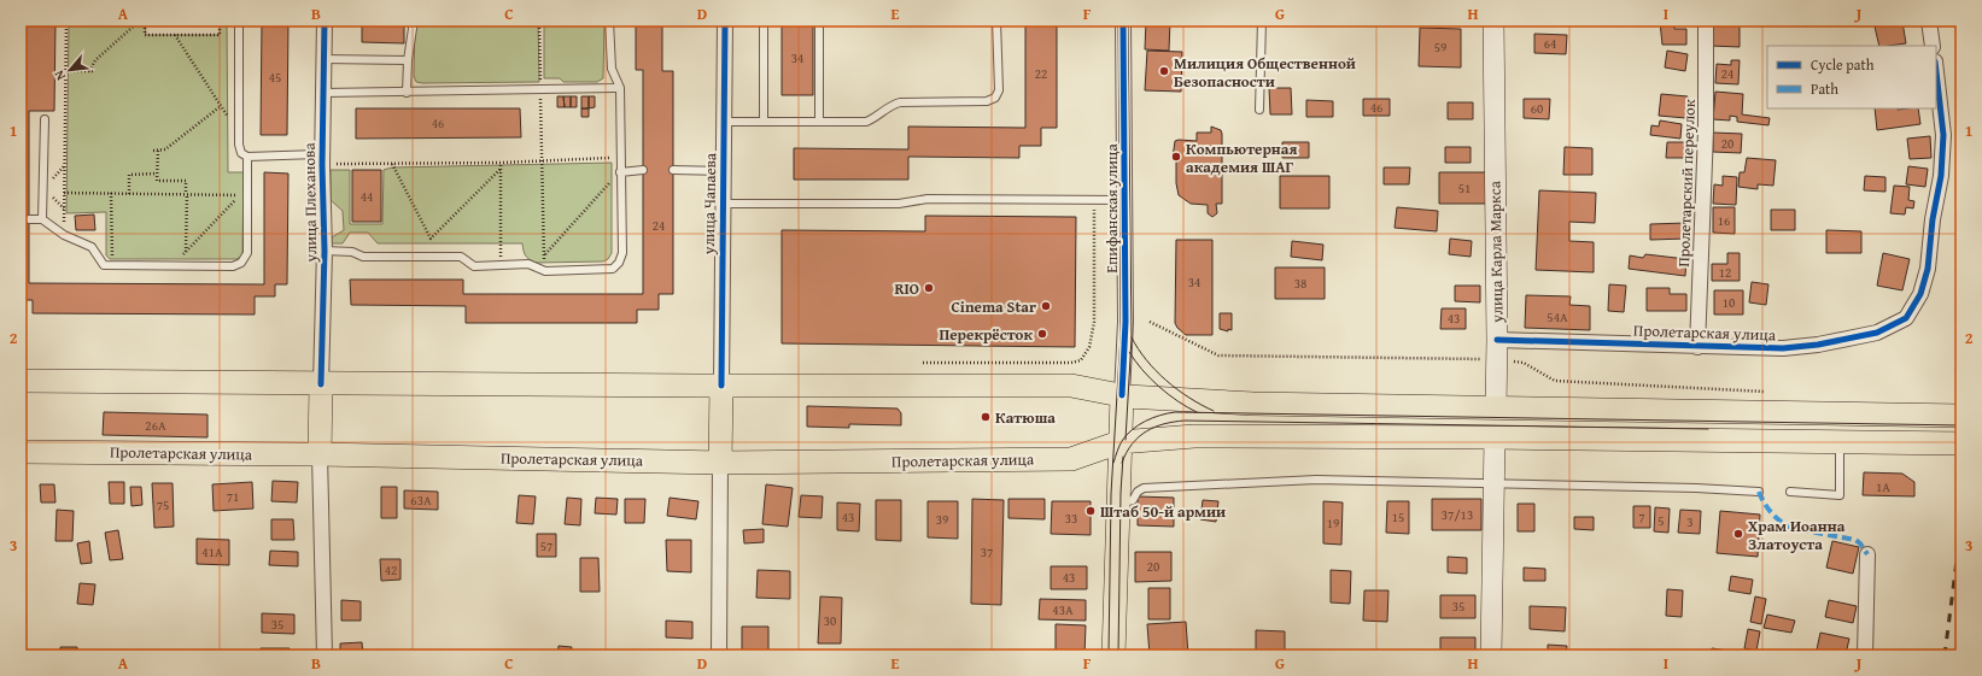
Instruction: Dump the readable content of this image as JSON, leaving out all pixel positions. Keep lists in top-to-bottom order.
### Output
{
  "streets": {
    "main road": [
      "улица Плеханова",
      "улица Чапаева",
      "улица Карла Маркса",
      "Пролетарская улица"
    ],
    "street": ["Пролетарский переулок", "Епифанская улица"]
  },
  "crossings": [
    ["Пролетарский переулок", "Пролетарская улица"],
    ["улица Плеханова", "Пролетарская улица"],
    ["улица Чапаева", "Пролетарская улица"],
    ["улица Карла Маркса", "Пролетарская улица"]
  ],
  "places": [
    "Милиция Общественной Безопасности",
    "Компьютерная академия ШАГ",
    "RIO",
    "Cinema Star",
    "Перекрёсток",
    "Катюша",
    "Штаб 50-й армии",
    "Храм Иоанна Златоуста"
  ],
  "house_numbers": [
    "64",
    "59",
    "34",
    "22",
    "24",
    "45",
    "46",
    "60",
    "46",
    "20",
    "51",
    "44",
    "16",
    "24",
    "12",
    "34",
    "38",
    "10",
    "54А",
    "43",
    "26А",
    "1А",
    "71",
    "63А",
    "75",
    "37/13",
    "43",
    "15",
    "7",
    "33",
    "39",
    "5",
    "3",
    "19",
    "57",
    "41А",
    "37",
    "20",
    "42",
    "43",
    "35",
    "43А",
    "30",
    "35"
  ],
  "legend": ["Cycle path", "Path"],
  "north": "bottom left",
  "grid": {
    "columns": [
      "A",
      "B",
      "C",
      "D",
      "E",
      "F",
      "G",
      "H",
      "I",
      "J"
    ],
    "rows": ["1", "2", "3"]
  }
}
